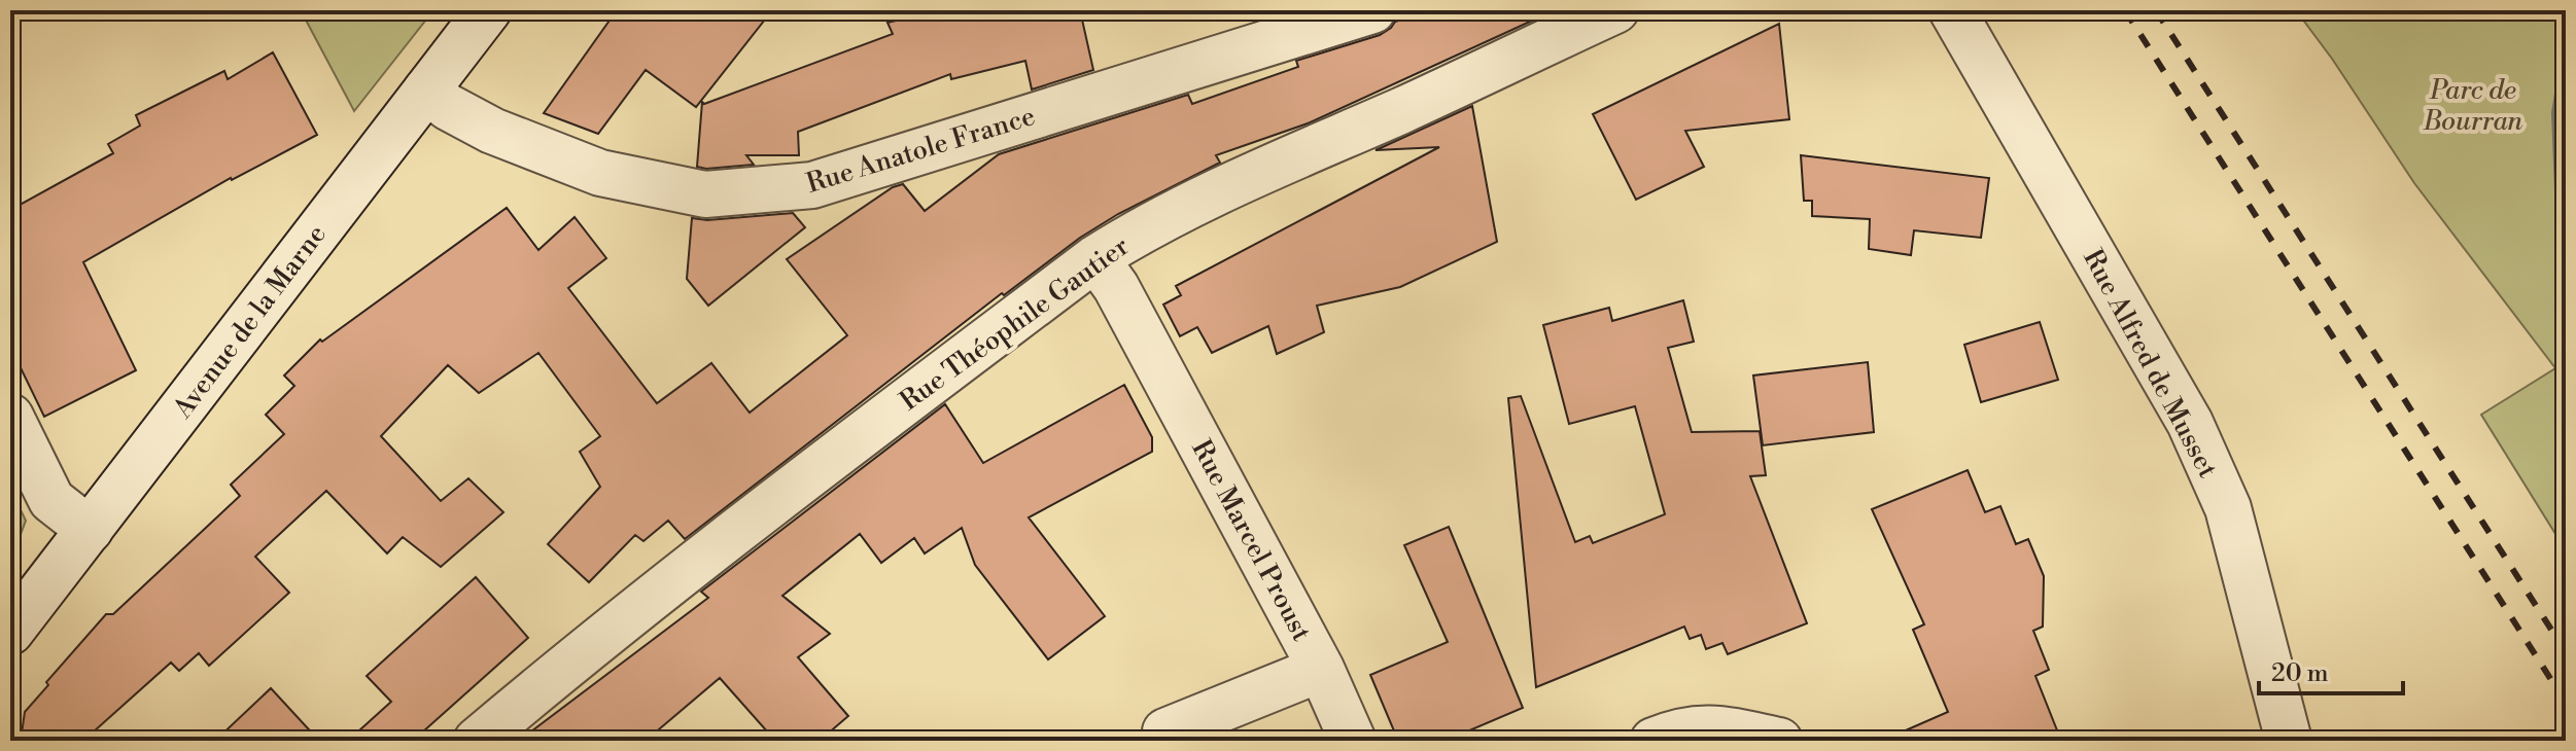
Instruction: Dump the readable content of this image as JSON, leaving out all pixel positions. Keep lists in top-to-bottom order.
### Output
{
  "streets": {
    "street": [
      "Rue Anatole France",
      "Avenue de la Marne",
      "Rue Théophile Gautier",
      "Rue Alfred de Musset",
      "Rue Marcel Proust"
    ]
  },
  "crossings": [
    ["Rue Anatole France", "Avenue de la Marne"],
    ["Rue Théophile Gautier", "Rue Marcel Proust"]
  ],
  "parks": ["Parc de Bourran"],
  "scale_bar": "20 m"
}
